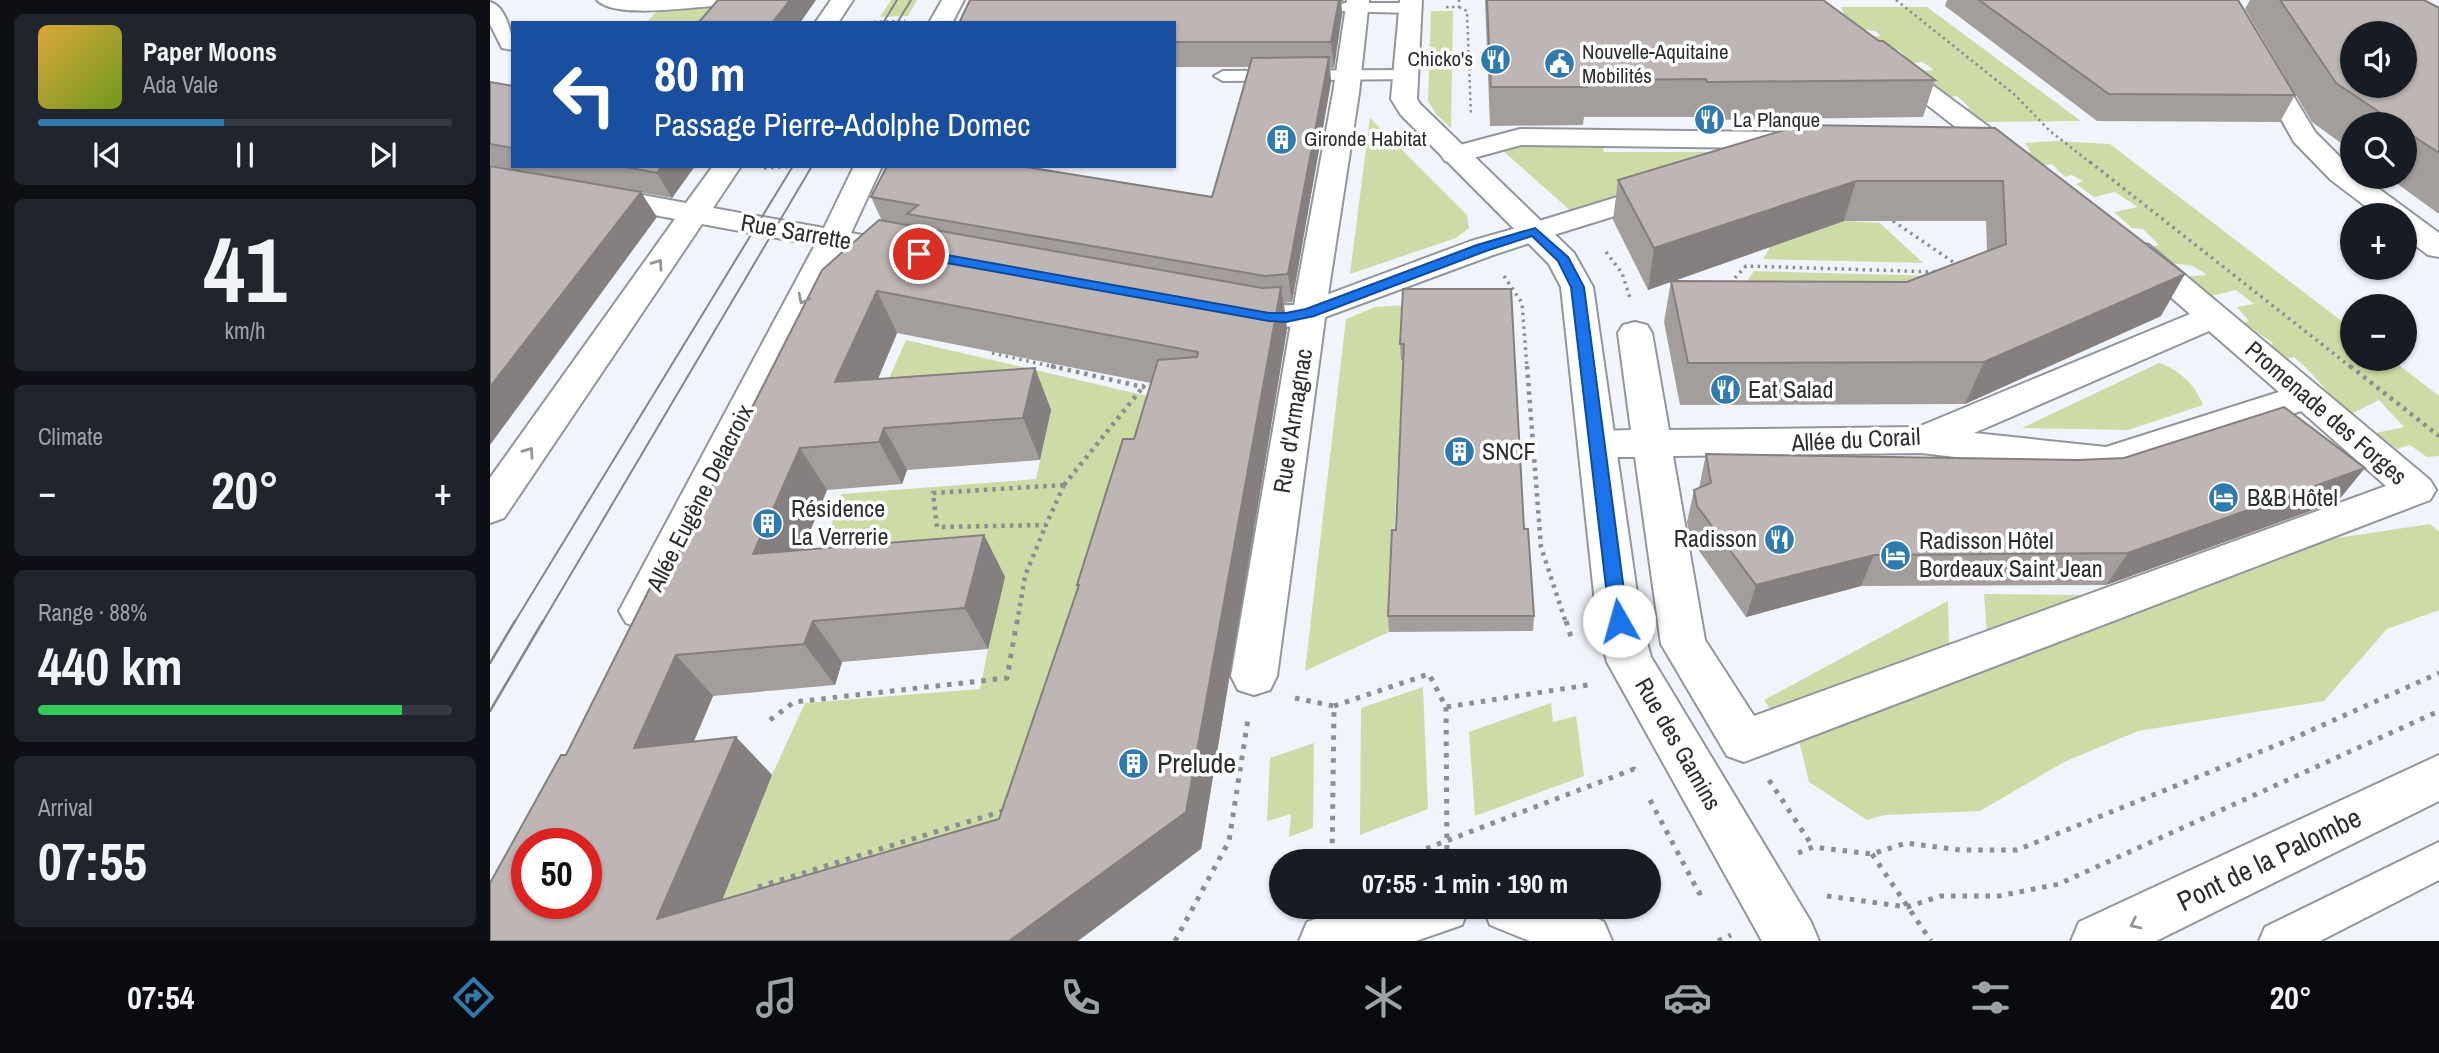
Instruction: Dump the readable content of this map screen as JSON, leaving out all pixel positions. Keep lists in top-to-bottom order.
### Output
{
  "streets": {
    "street": [
      "Rue Sarrette",
      "Promenade des Forges",
      "Rue d'Armagnac",
      "Allée du Corail",
      "Allée Eugène Delacroix",
      "Rue des Gamins",
      "Pont de la Palombe"
    ]
  },
  "crossings": [
    ["Rue Sarrette", "Allée Eugène Delacroix"],
    ["Promenade des Forges", "Allée du Corail"],
    ["Allée du Corail", "Rue des Gamins"]
  ],
  "one_way": ["Pont de la Palombe"],
  "places": {
    "restaurant": [
      "Chicko's",
      "La Planque",
      "Eat Salad",
      "Radisson"
    ],
    "public building": ["Nouvelle-Aquitaine Mobilités"],
    "building": [
      "Gironde Habitat",
      "SNCF",
      "Résidence La Verrerie",
      "Prelude"
    ],
    "hotel": ["B&B Hôtel", "Radisson Hôtel Bordeaux Saint Jean"]
  },
  "page": {
    "map_buttons": ["+", "−"],
    "turn": ["80 m", "Passage Pierre-Adolphe Domec"],
    "song": ["Paper Moons", "Ada Vale"],
    "tile": [
      ["41", "km/h"],
      "Climate",
      ["Range · 88%", "440 km"],
      ["Arrival", "07:55"]
    ],
    "heat": ["−", "20°", "+"],
    "limit": "50",
    "trip": "07:55 · 1 min · 190 m",
    "tabs": ["07:54", "20°"]
  }
}
